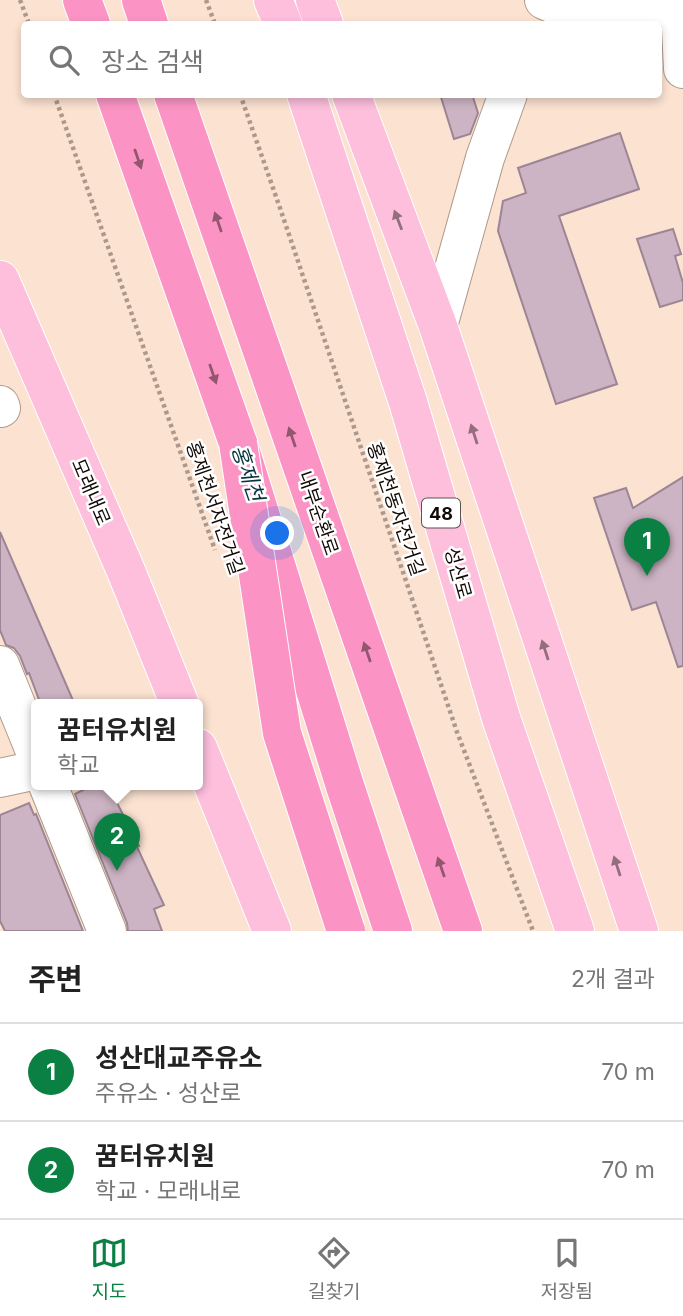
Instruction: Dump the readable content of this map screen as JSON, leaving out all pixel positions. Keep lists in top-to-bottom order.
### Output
{
  "streets": {
    "highway": ["내부순환로"],
    "main road": ["모래내로", "48", "성산로"],
    "path": ["홍제천서자전거길", "홍제천동자전거길"]
  },
  "water": ["홍제천"],
  "page": {
    "search": "장소 검색",
    "pins": ["1", "2"],
    "popup": ["꿈터유치원", "학교"],
    "heading": ["주변", "2개 결과"],
    "list": [
      {
        "mark": "1",
        "name": "성산대교주유소",
        "note": "주유소 · 성산로",
        "value": "70 m"
      },
      {
        "mark": "2",
        "name": "꿈터유치원",
        "note": "학교 · 모래내로",
        "value": "70 m"
      }
    ],
    "nav": ["지도", "길찾기", "저장됨"]
  }
}
